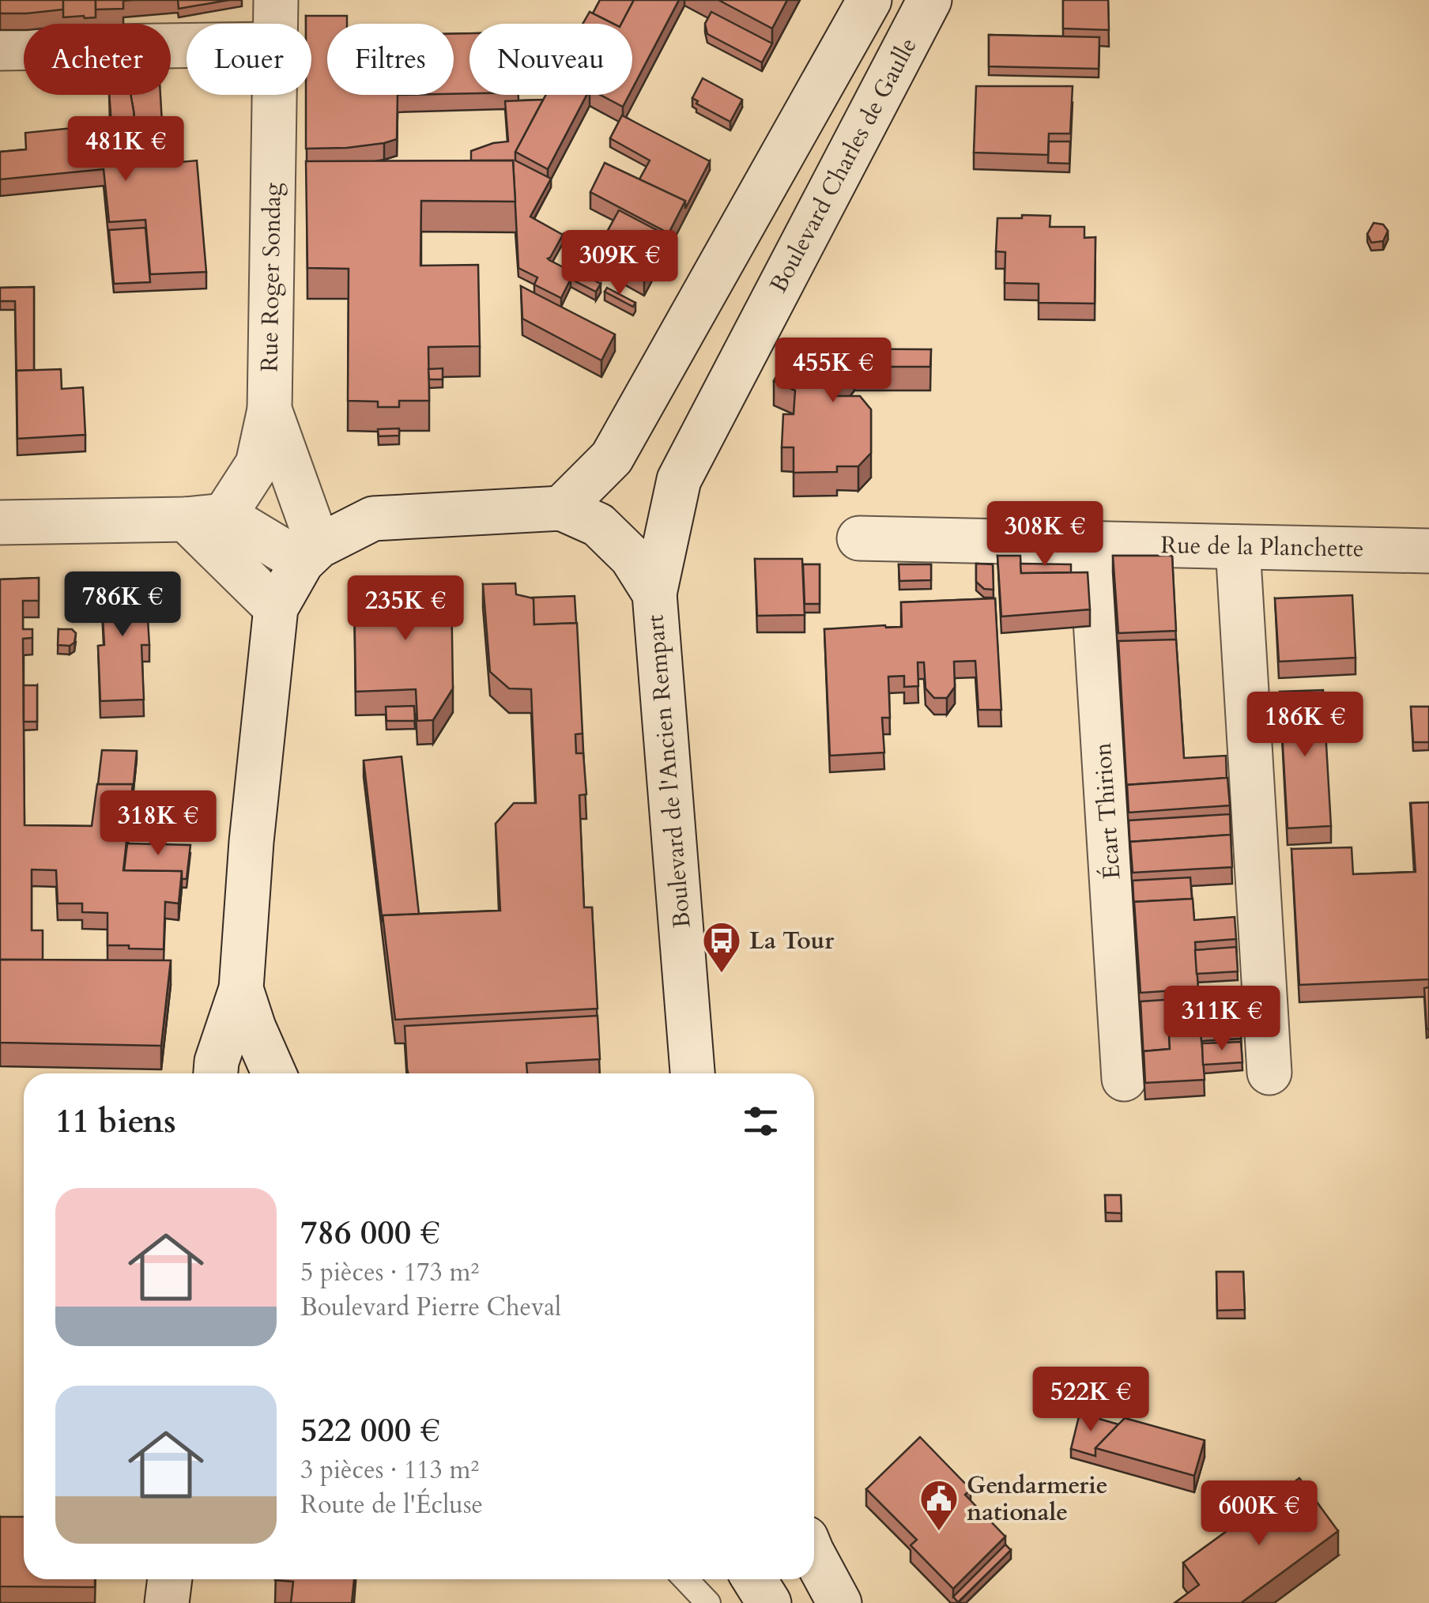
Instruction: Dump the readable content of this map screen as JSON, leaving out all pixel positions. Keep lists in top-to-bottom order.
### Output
{
  "streets": {
    "street": [
      "Boulevard Charles de Gaulle",
      "Rue Roger Sondag",
      "Rue de la Planchette",
      "Boulevard de l'Ancien Rempart",
      "Écart Thirion"
    ]
  },
  "crossings": [
    ["Boulevard Charles de Gaulle", "Boulevard de l'Ancien Rempart"],
    ["Rue Roger Sondag", "Boulevard de l'Ancien Rempart"],
    ["Rue de la Planchette", "Écart Thirion"]
  ],
  "places": {
    "bus stop": ["La Tour"],
    "public building": ["Gendarmerie nationale"]
  },
  "page": {
    "chip": [
      "Acheter",
      "Louer",
      "Filtres",
      "Nouveau"
    ],
    "price": [
      "481K €",
      "309K €",
      "455K €",
      "308K €",
      "786K €",
      "235K €",
      "186K €",
      "318K €",
      "311K €",
      "522K €",
      "600K €"
    ],
    "heading": "11 biens",
    "list": [
      {
        "name": "786 000 €",
        "note": "5 pièces · 173 m² · Boulevard Pierre Cheval"
      },
      {
        "name": "522 000 €",
        "note": "3 pièces · 113 m² · Route de l'Écluse"
      }
    ]
  }
}
